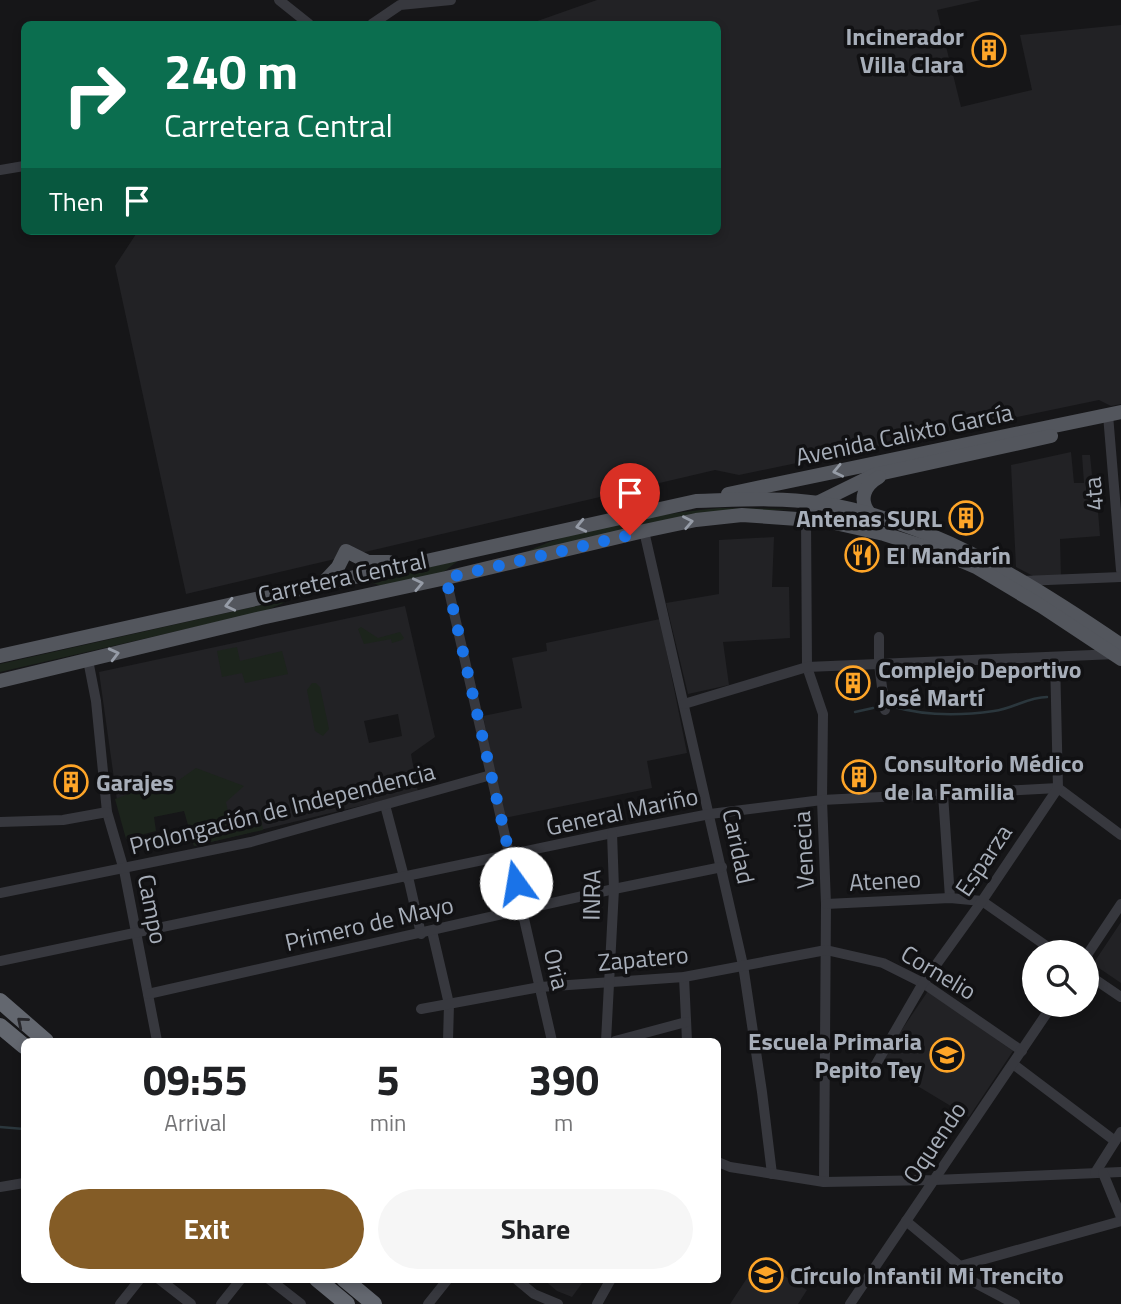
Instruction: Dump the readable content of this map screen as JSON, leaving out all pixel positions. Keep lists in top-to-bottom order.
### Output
{
  "streets": {
    "main road": ["Avenida Calixto García", "Carretera Central"],
    "street": [
      "4ta",
      "Prolongación de Independencia",
      "General Mariño",
      "Caridad",
      "Venecia",
      "Esparza",
      "Ateneo",
      "INRA",
      "Campo",
      "Primero de Mayo",
      "Zapatero",
      "Oria",
      "Cornelio",
      "Oquendo"
    ]
  },
  "crossings": [
    ["Avenida Calixto García", "4ta"],
    ["Avenida Calixto García", "Carretera Central"],
    ["Carretera Central", "Caridad"],
    ["Carretera Central", "Venecia"],
    ["Carretera Central", "Campo"],
    ["Carretera Central", "Oria"],
    ["Prolongación de Independencia", "Campo"],
    ["Prolongación de Independencia", "Oria"],
    ["General Mariño", "Caridad"],
    ["General Mariño", "Venecia"],
    ["General Mariño", "Esparza"],
    ["General Mariño", "INRA"],
    ["General Mariño", "Campo"],
    ["General Mariño", "Oria"],
    ["Caridad", "Primero de Mayo"],
    ["Caridad", "Zapatero"],
    ["Venecia", "Ateneo"],
    ["Venecia", "Zapatero"],
    ["Venecia", "Cornelio"],
    ["Esparza", "Ateneo"],
    ["Esparza", "Cornelio"],
    ["INRA", "Primero de Mayo"],
    ["INRA", "Zapatero"],
    ["Campo", "Primero de Mayo"],
    ["Primero de Mayo", "Oria"],
    ["Zapatero", "Oria"],
    ["Zapatero", "Cornelio"],
    ["Cornelio", "Oquendo"]
  ],
  "places": {
    "building": [
      "Incinerador Villa Clara",
      "Antenas SURL",
      "Complejo Deportivo José Martí",
      "Consultorio Médico de la Familia",
      "Garajes"
    ],
    "restaurant": ["El Mandarín"],
    "school or university": ["Escuela Primaria Pepito Tey", "Círculo Infantil Mi Trencito"]
  },
  "page": {
    "turn": ["240 m", "Carretera Central"],
    "then": "Then",
    "eta": [
      "09:55",
      "Arrival",
      "5",
      "min",
      "390",
      "m"
    ],
    "buttons": ["Exit", "Share"]
  }
}
